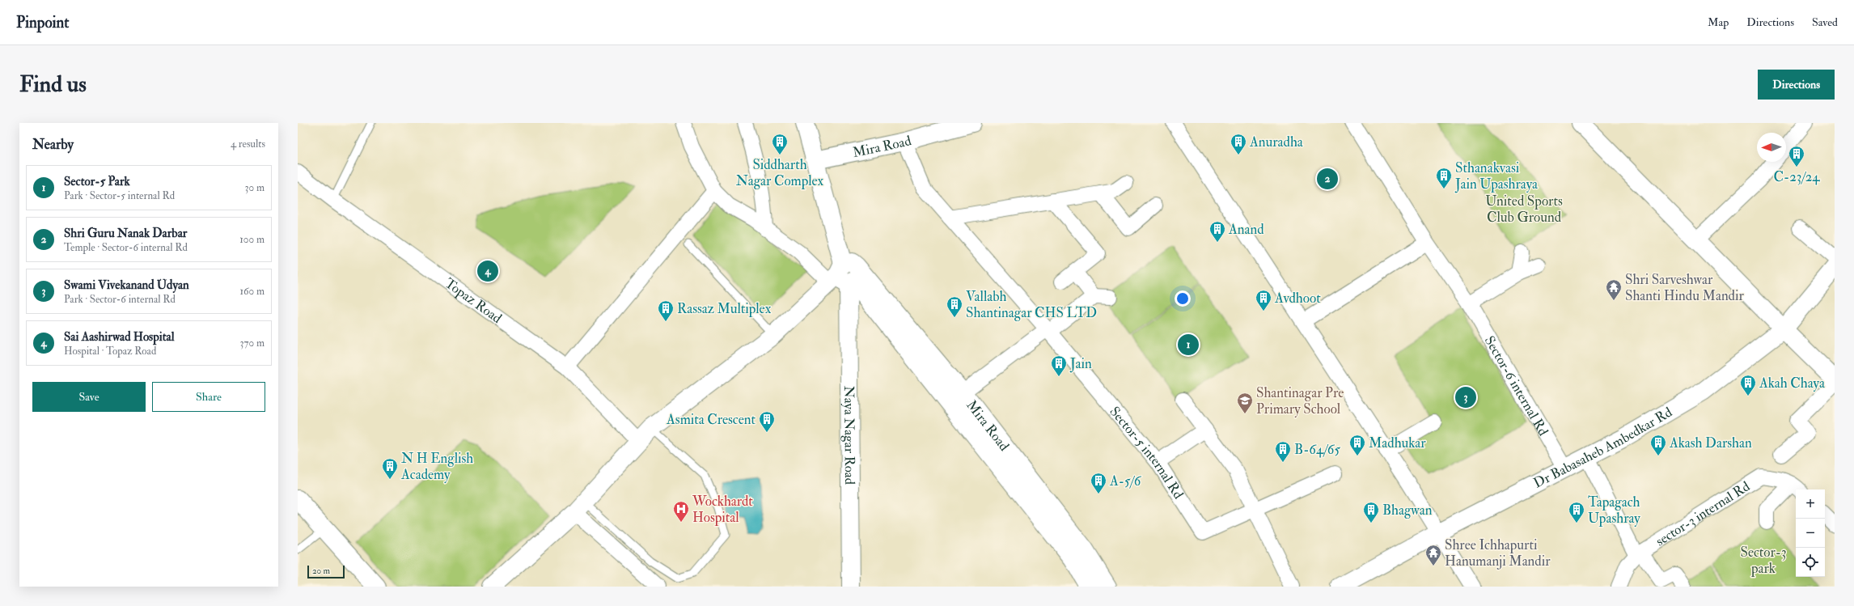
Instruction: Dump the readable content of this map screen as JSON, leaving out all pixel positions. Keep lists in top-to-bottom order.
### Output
{
  "streets": {
    "street": [
      "Mira Road",
      "Topaz Road",
      "Sector-6 internal Rd",
      "Naya Nagar Road",
      "Dr Babasaheb Ambedkar Rd",
      "Sector-5 internal Rd",
      "sector-3 internal Rd"
    ]
  },
  "crossings": [
    ["Mira Road", "Naya Nagar Road"],
    ["Mira Road", "Sector-5 internal Rd"],
    ["Sector-6 internal Rd", "Dr Babasaheb Ambedkar Rd"]
  ],
  "parks": ["United Sports Club Ground", "Sector-3 park"],
  "places": {
    "building": [
      "Siddharth Nagar Complex",
      "Anuradha",
      "C-23/24",
      "Sthanakvasi Jain Upashraya",
      "Anand",
      "Avdhoot",
      "Vallabh Shantinagar CHS LTD",
      "Rassaz Multiplex",
      "Jain",
      "Akah Chaya",
      "Asmita Crescent",
      "Madhukar",
      "Akash Darshan",
      "B-64/65",
      "N H English Academy",
      "A-5/6",
      "Bhagwan",
      "Tapagach Upashray"
    ],
    "temple": ["Shri Sarveshwar Shanti Hindu Mandir", "Shree Ichhapurti Hanumanji Mandir"],
    "school or university": ["Shantinagar Pre Primary School"],
    "hospital": ["Wockhardt Hospital"]
  },
  "scale_bar": "20 m",
  "north": "left",
  "page": {
    "header": "Pinpoint",
    "nav": ["Map", "Directions", "Saved"],
    "buttons": [
      "Directions",
      ["Save", "Share"]
    ],
    "title": "Find us",
    "heading": ["Nearby", "4 results"],
    "list": [
      {
        "mark": "1",
        "name": "Sector-5 Park",
        "note": "Park · Sector-5 internal Rd",
        "value": "30 m"
      },
      {
        "mark": "2",
        "name": "Shri Guru Nanak Darbar",
        "note": "Temple · Sector-6 internal Rd",
        "value": "100 m"
      },
      {
        "mark": "3",
        "name": "Swami Vivekanand Udyan",
        "note": "Park · Sector-6 internal Rd",
        "value": "160 m"
      },
      {
        "mark": "4",
        "name": "Sai Aashirwad Hospital",
        "note": "Hospital · Topaz Road",
        "value": "370 m"
      }
    ],
    "pins": [
      "2",
      "4",
      "1",
      "3"
    ],
    "map_buttons": ["+", "−"],
    "scale": "20 m"
  }
}
